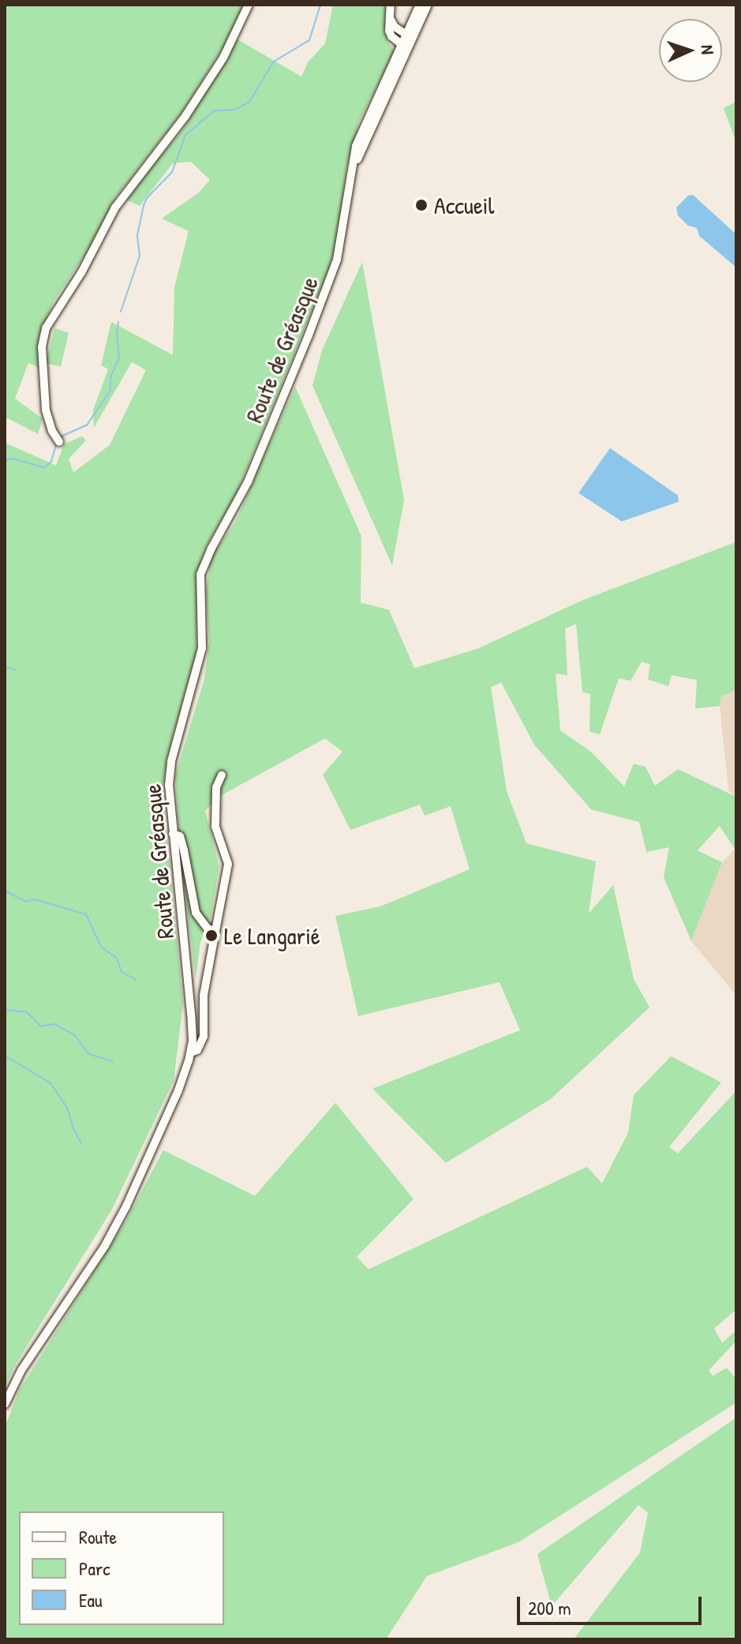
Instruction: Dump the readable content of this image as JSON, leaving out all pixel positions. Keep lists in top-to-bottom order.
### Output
{
  "streets": {
    "street": ["Route de Gréasque"]
  },
  "places": ["Accueil", "Le Langarié"],
  "legend": ["Route", "Parc", "Eau"],
  "scale_bar": "200 m",
  "north": "right"
}
